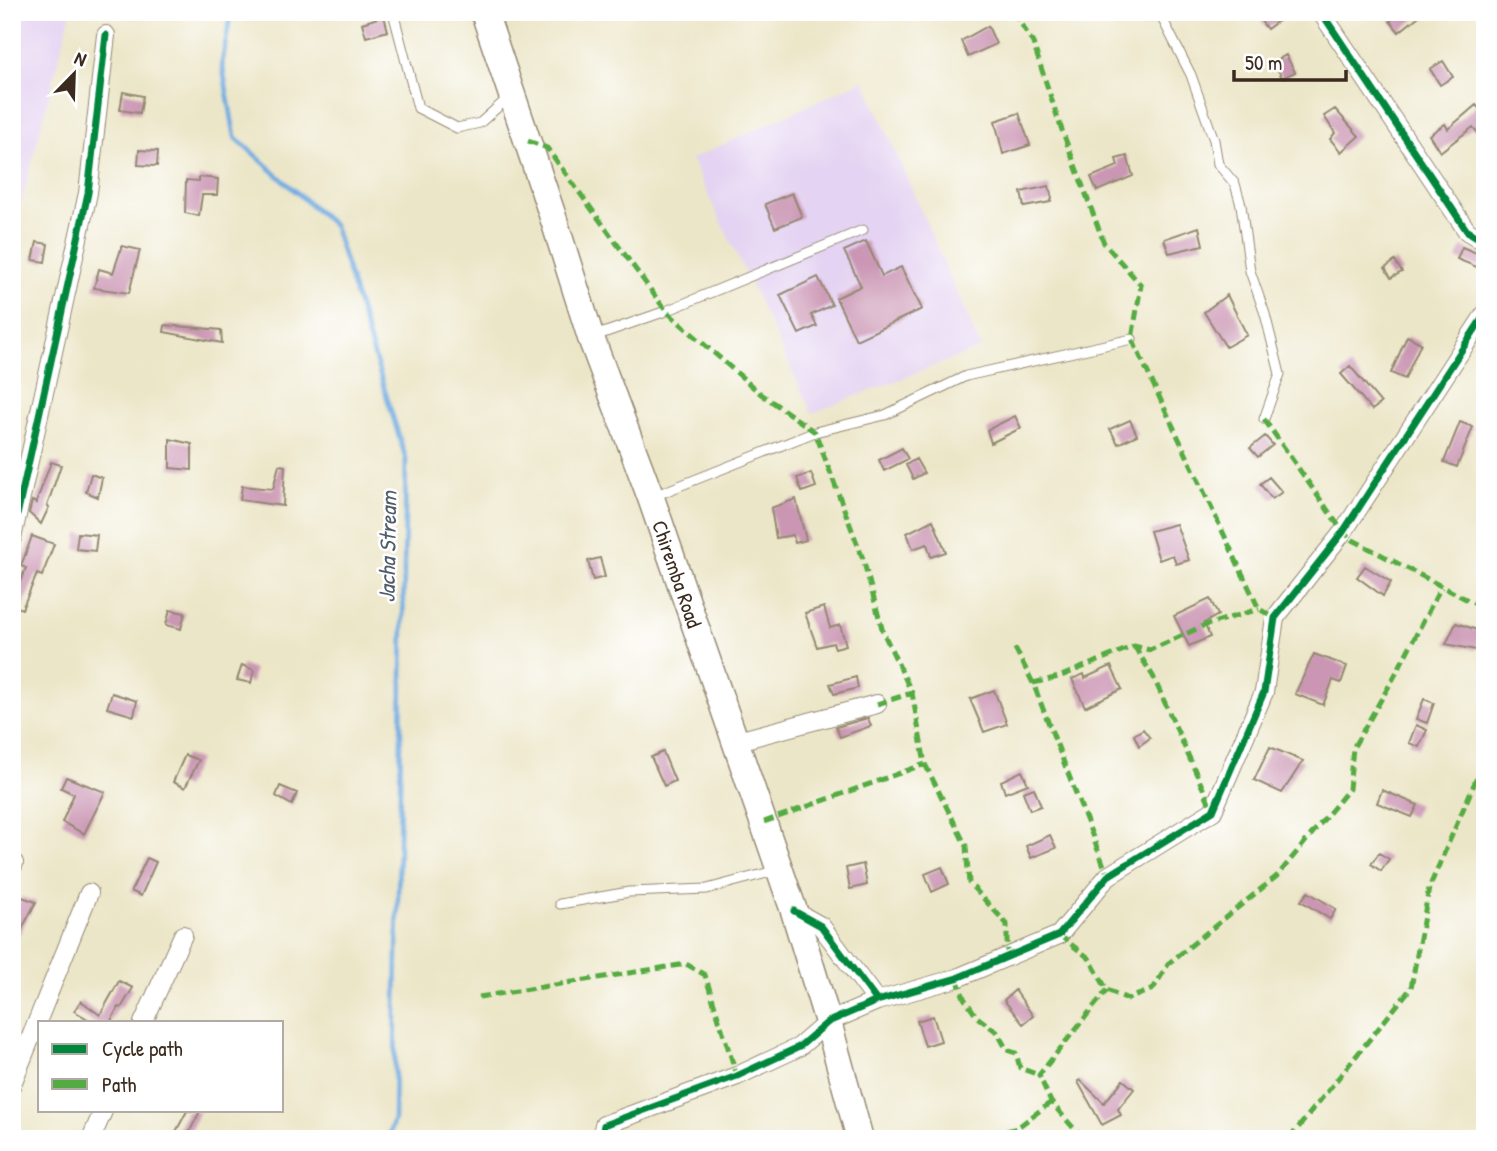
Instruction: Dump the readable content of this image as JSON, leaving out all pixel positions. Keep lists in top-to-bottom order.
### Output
{
  "streets": {
    "main road": ["Chiremba Road"]
  },
  "water": ["Jacha Stream"],
  "legend": ["Cycle path", "Path"],
  "scale_bar": "50 m",
  "north": "top right"
}
